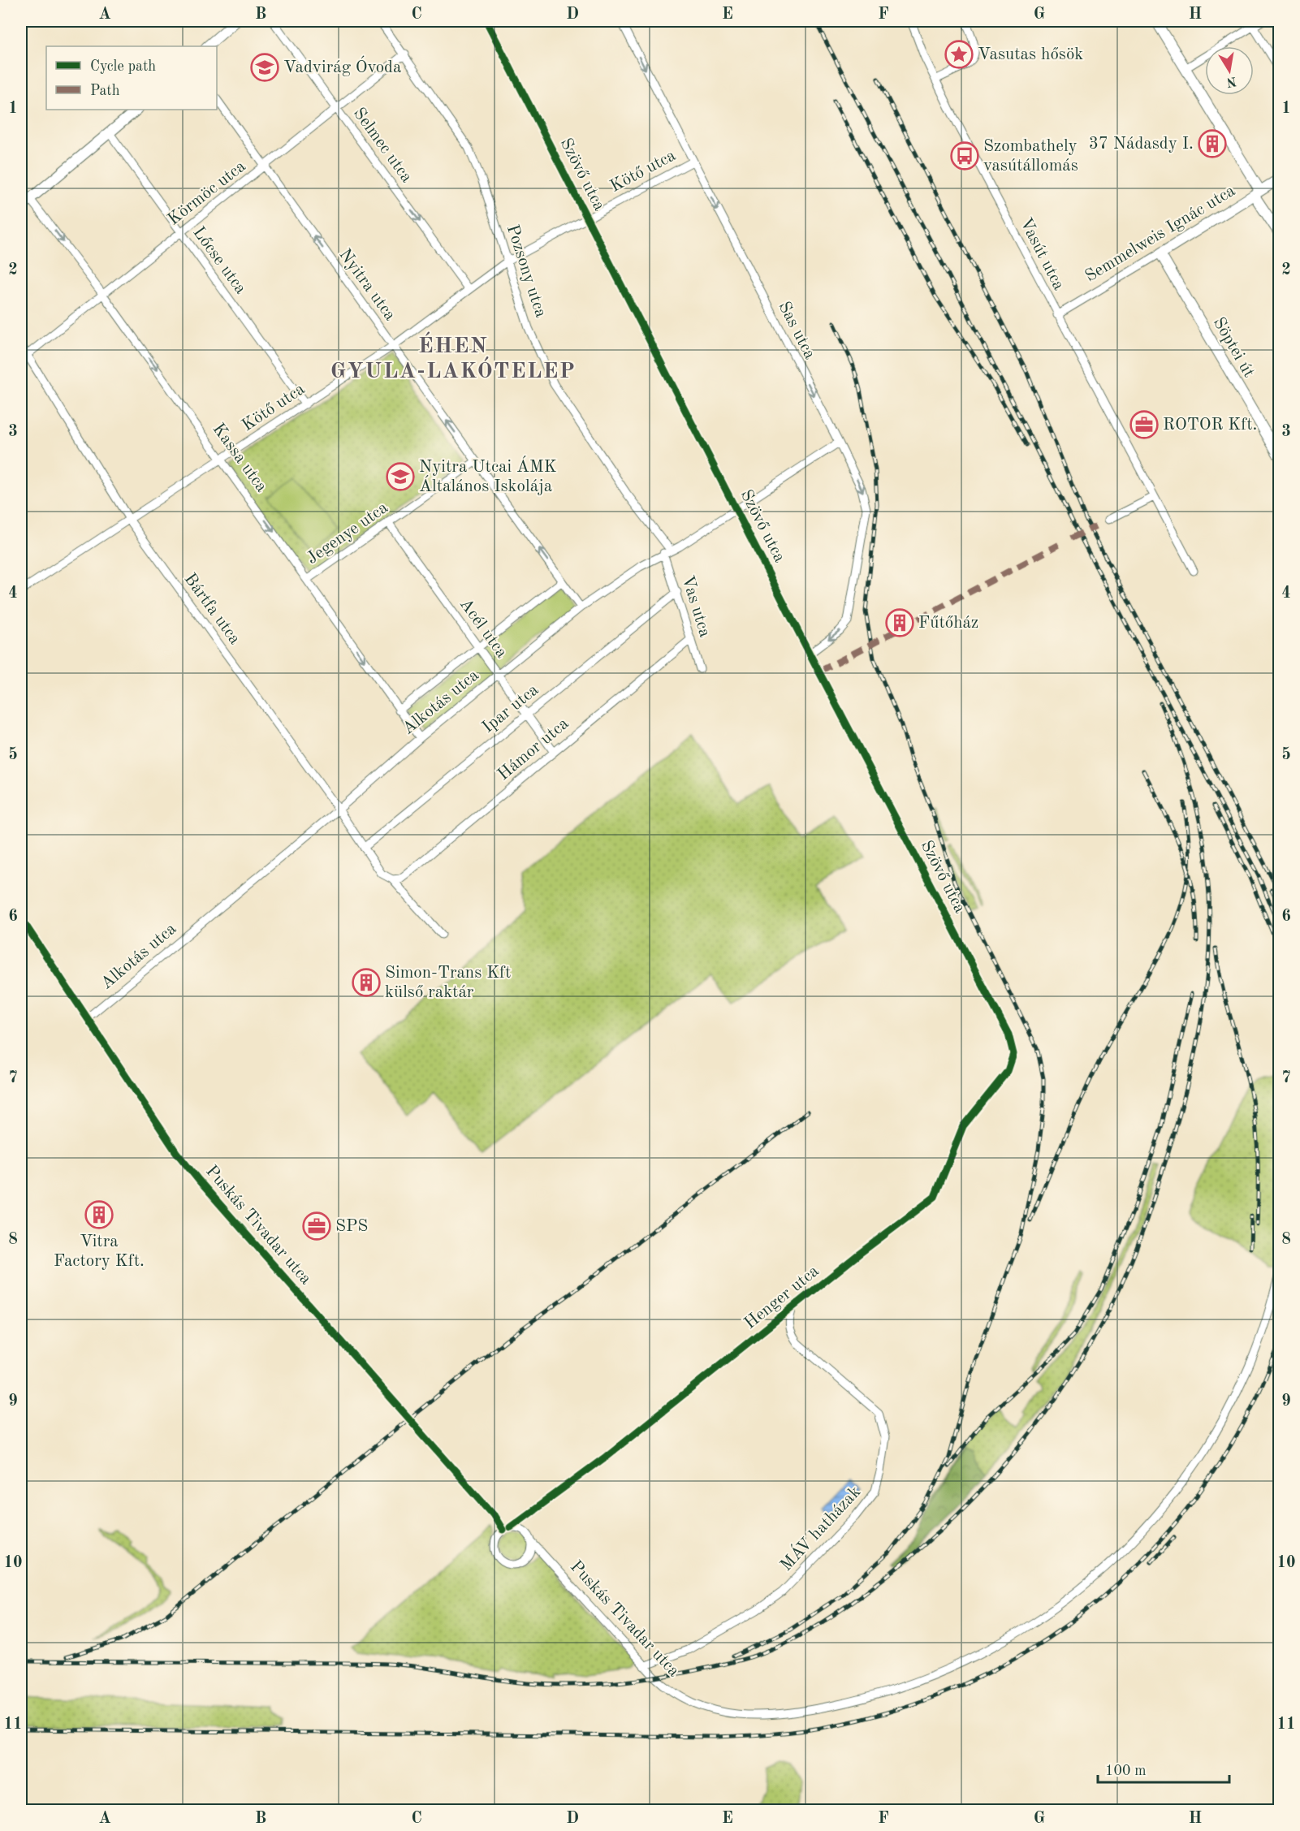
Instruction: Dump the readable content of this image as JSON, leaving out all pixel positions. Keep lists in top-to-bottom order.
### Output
{
  "streets": {
    "street": [
      "Selmec utca",
      "Kötő utca",
      "Szövő utca",
      "Körmöc utca",
      "Semmelweis Ignác utca",
      "Vasút utca",
      "Lőcse utca",
      "Pozsony utca",
      "Nyitra utca",
      "Sas utca",
      "Söptei út",
      "Kassa utca",
      "Jegenye utca",
      "Vas utca",
      "Bártfa utca",
      "Acél utca",
      "Alkotás utca",
      "Ipar utca",
      "Hámor utca",
      "Puskás Tivadar utca",
      "Henger utca",
      "MÁV hatházak"
    ]
  },
  "crossings": [
    ["Selmec utca", "Kötő utca"],
    ["Selmec utca", "Körmöc utca"],
    ["Kötő utca", "Szövő utca"],
    ["Kötő utca", "Lőcse utca"],
    ["Kötő utca", "Pozsony utca"],
    ["Kötő utca", "Nyitra utca"],
    ["Kötő utca", "Sas utca"],
    ["Kötő utca", "Kassa utca"],
    ["Kötő utca", "Bártfa utca"],
    ["Szövő utca", "Sas utca"],
    ["Szövő utca", "Alkotás utca"],
    ["Szövő utca", "Henger utca"],
    ["Körmöc utca", "Lőcse utca"],
    ["Körmöc utca", "Pozsony utca"],
    ["Körmöc utca", "Nyitra utca"],
    ["Körmöc utca", "Kassa utca"],
    ["Körmöc utca", "Bártfa utca"],
    ["Semmelweis Ignác utca", "Vasút utca"],
    ["Semmelweis Ignác utca", "Söptei út"],
    ["Pozsony utca", "Vas utca"],
    ["Pozsony utca", "Alkotás utca"],
    ["Nyitra utca", "Jegenye utca"],
    ["Nyitra utca", "Alkotás utca"],
    ["Sas utca", "Alkotás utca"],
    ["Kassa utca", "Jegenye utca"],
    ["Kassa utca", "Alkotás utca"],
    ["Jegenye utca", "Acél utca"],
    ["Vas utca", "Alkotás utca"],
    ["Vas utca", "Ipar utca"],
    ["Vas utca", "Hámor utca"],
    ["Bártfa utca", "Alkotás utca"],
    ["Bártfa utca", "Ipar utca"],
    ["Bártfa utca", "Hámor utca"],
    ["Acél utca", "Alkotás utca"],
    ["Acél utca", "Ipar utca"],
    ["Acél utca", "Hámor utca"],
    ["Alkotás utca", "Puskás Tivadar utca"],
    ["Puskás Tivadar utca", "Henger utca"],
    ["Puskás Tivadar utca", "MÁV hatházak"],
    ["Henger utca", "MÁV hatházak"]
  ],
  "one_way": [
    "Selmec utca",
    "Nyitra utca",
    "Sas utca",
    "Kassa utca"
  ],
  "districts": ["ÉHEN GYULA-LAKÓTELEP"],
  "places": {
    "place": ["Vasutas hősök"],
    "school or university": ["Vadvirág Óvoda", "Nyitra Utcai ÁMK Általános Iskolája"],
    "building": [
      "37 Nádasdy I.",
      "Fűtőház",
      "Simon-Trans Kft külső raktár",
      "Vitra Factory Kft."
    ],
    "bus stop": ["Szombathely vasútállomás"],
    "office": ["ROTOR Kft.", "SPS"]
  },
  "legend": ["Cycle path", "Path"],
  "scale_bar": "100 m",
  "north": "bottom",
  "grid": {
    "columns": [
      "A",
      "B",
      "C",
      "D",
      "E",
      "F",
      "G",
      "H"
    ],
    "rows": [
      "1",
      "2",
      "3",
      "4",
      "5",
      "6",
      "7",
      "8",
      "9",
      "10",
      "11"
    ]
  }
}
